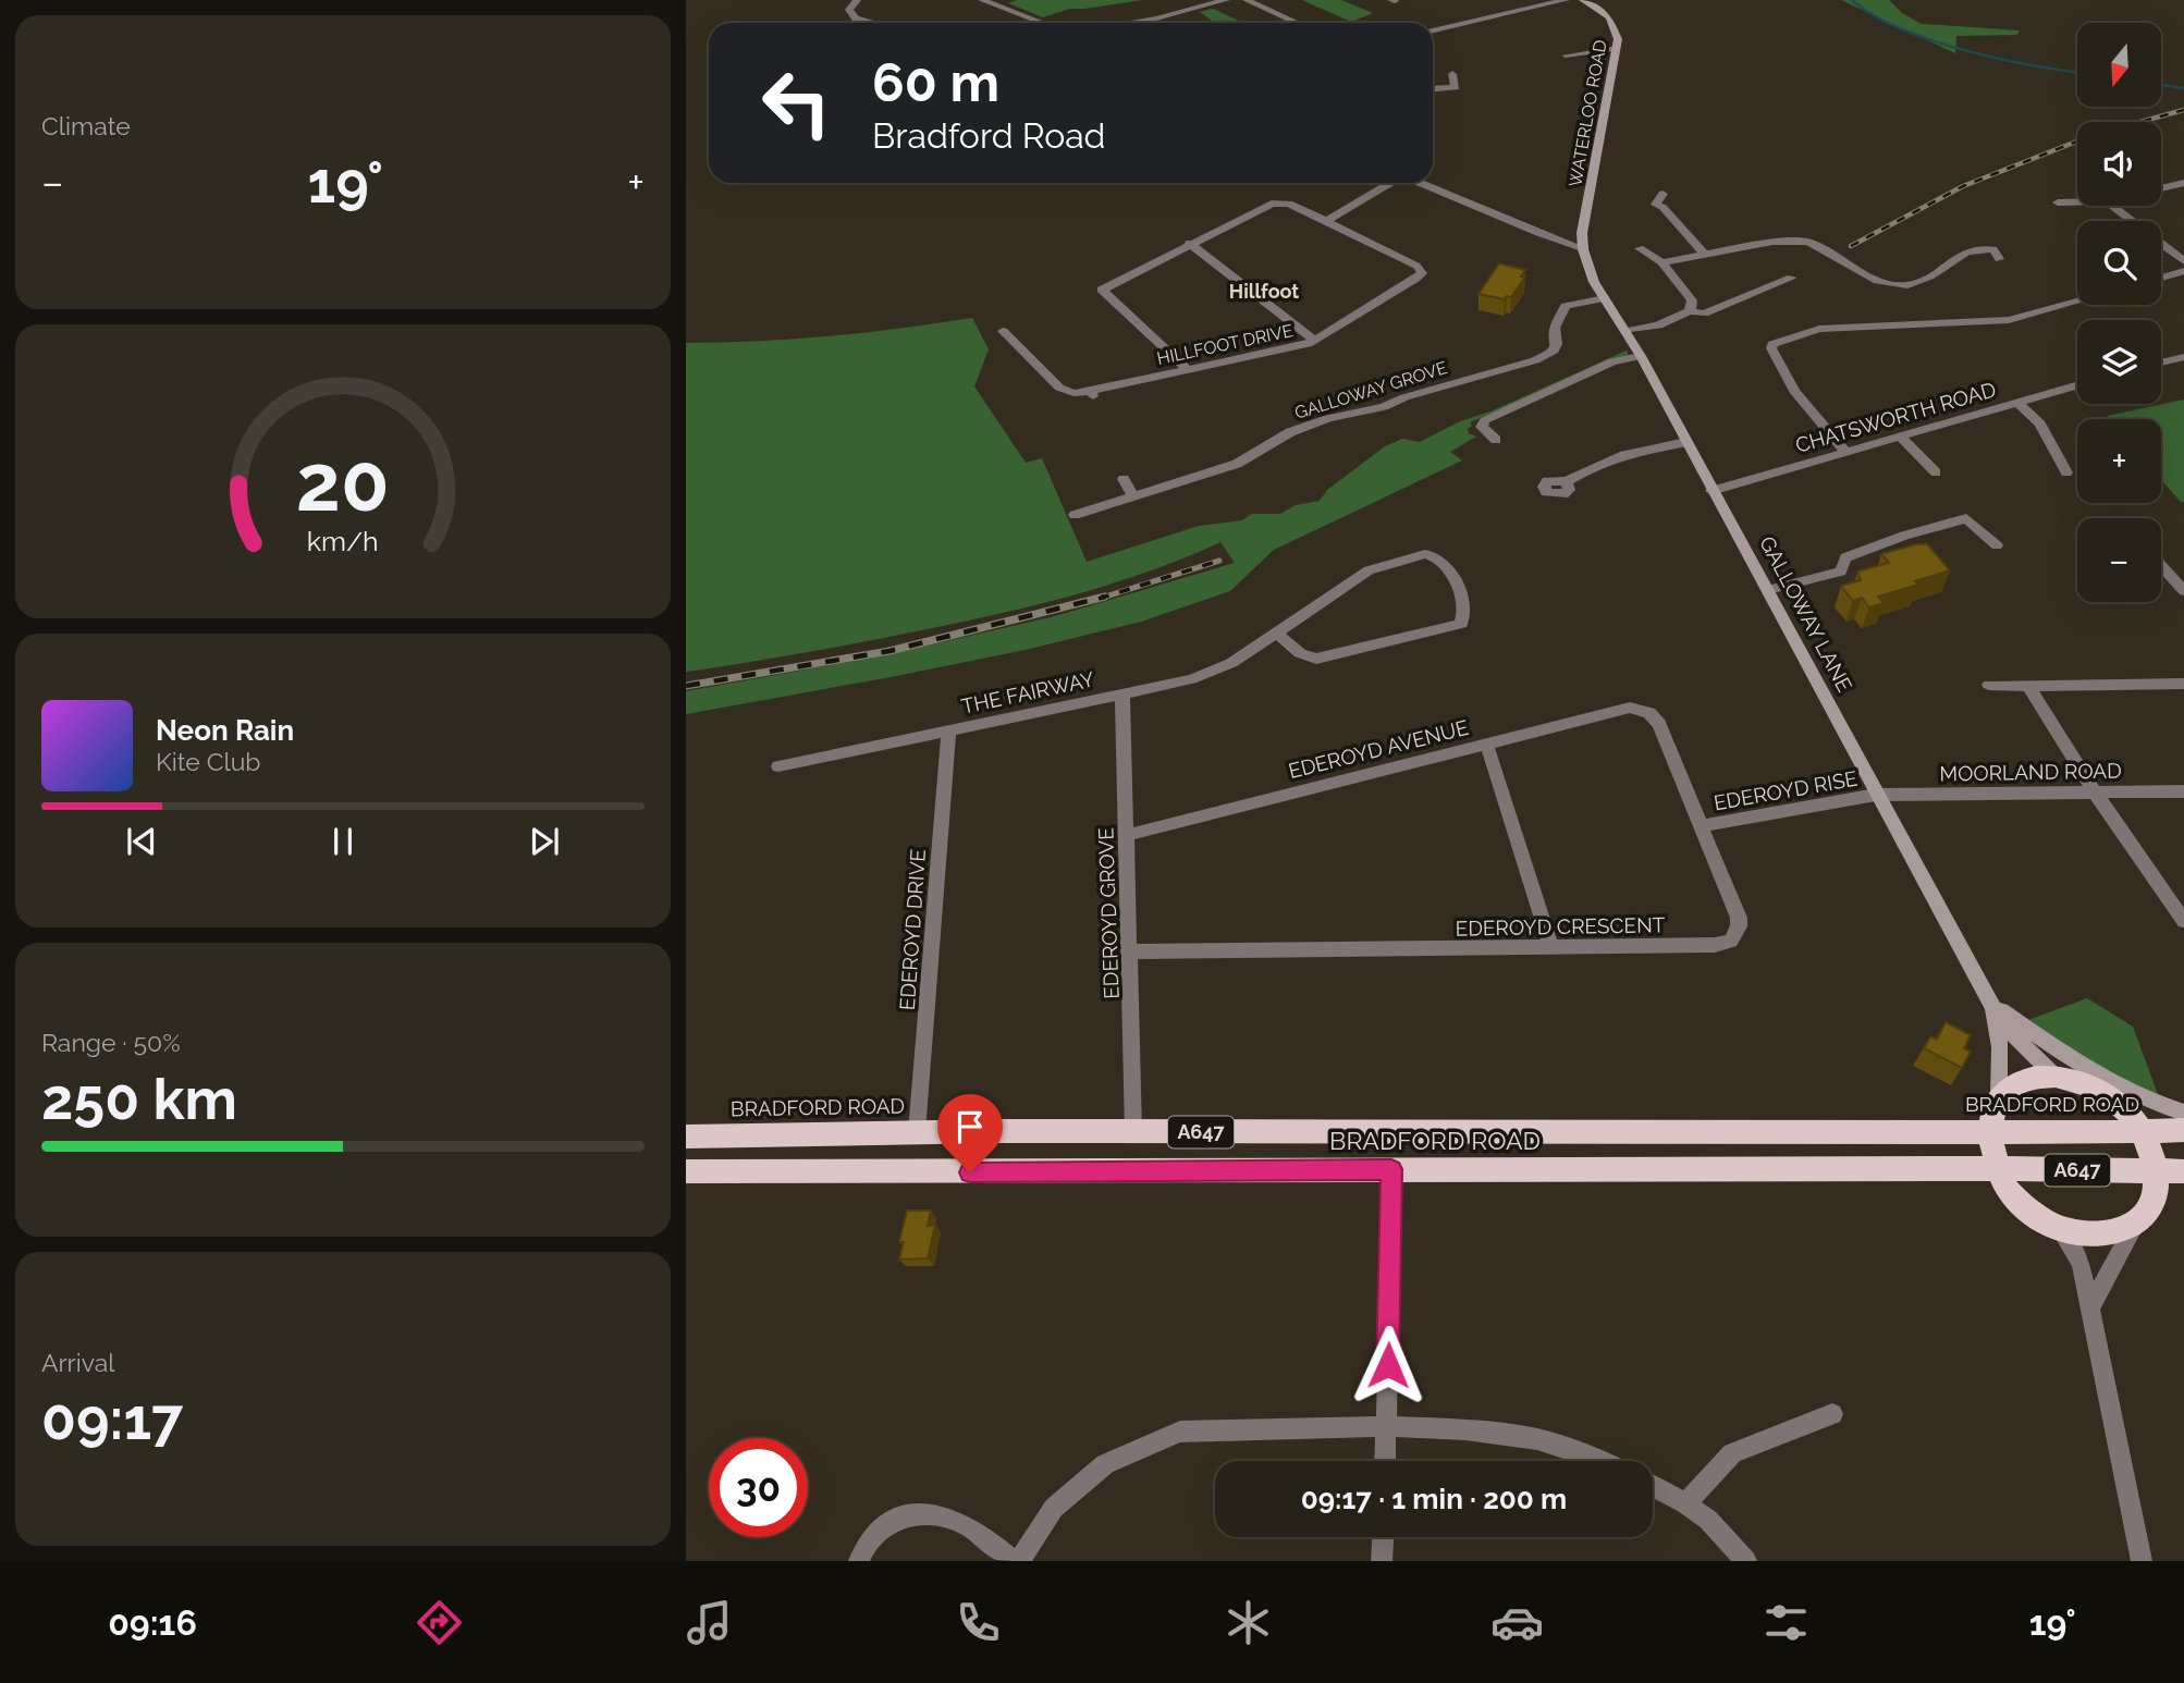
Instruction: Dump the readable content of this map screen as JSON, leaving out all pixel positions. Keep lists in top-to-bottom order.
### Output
{
  "streets": {
    "highway": ["BRADFORD ROAD", "A647"],
    "main road": ["WATERLOO ROAD", "GALLOWAY LANE"],
    "street": [
      "HILLFOOT DRIVE",
      "GALLOWAY GROVE",
      "CHATSWORTH ROAD",
      "THE FAIRWAY",
      "EDEROYD AVENUE",
      "MOORLAND ROAD",
      "EDEROYD RISE",
      "EDEROYD GROVE",
      "EDEROYD CRESCENT",
      "EDEROYD DRIVE"
    ]
  },
  "crossings": [
    ["WATERLOO ROAD", "GALLOWAY LANE"],
    ["GALLOWAY GROVE", "GALLOWAY LANE"],
    ["CHATSWORTH ROAD", "GALLOWAY LANE"],
    ["GALLOWAY LANE", "MOORLAND ROAD"],
    ["GALLOWAY LANE", "EDEROYD RISE"],
    ["THE FAIRWAY", "EDEROYD GROVE"],
    ["THE FAIRWAY", "EDEROYD DRIVE"],
    ["EDEROYD AVENUE", "EDEROYD GROVE"],
    ["EDEROYD AVENUE", "EDEROYD CRESCENT"],
    ["MOORLAND ROAD", "EDEROYD RISE"],
    ["EDEROYD RISE", "EDEROYD CRESCENT"],
    ["EDEROYD GROVE", "EDEROYD CRESCENT"],
    ["EDEROYD GROVE", "BRADFORD ROAD"],
    ["EDEROYD DRIVE", "BRADFORD ROAD"]
  ],
  "districts": ["Hillfoot"],
  "north": "bottom",
  "page": {
    "tile": [
      "Climate",
      ["Range · 50%", "250 km"],
      ["Arrival", "09:17"]
    ],
    "map_buttons": ["+", "−"],
    "turn": ["60 m", "Bradford Road"],
    "heat": ["−", "19°", "+"],
    "song": ["Neon Rain", "Kite Club"],
    "limit": "30",
    "trip": "09:17 · 1 min · 200 m",
    "tabs": ["09:16", "19°"],
    "gauge": ["20", "km/h"]
  }
}
